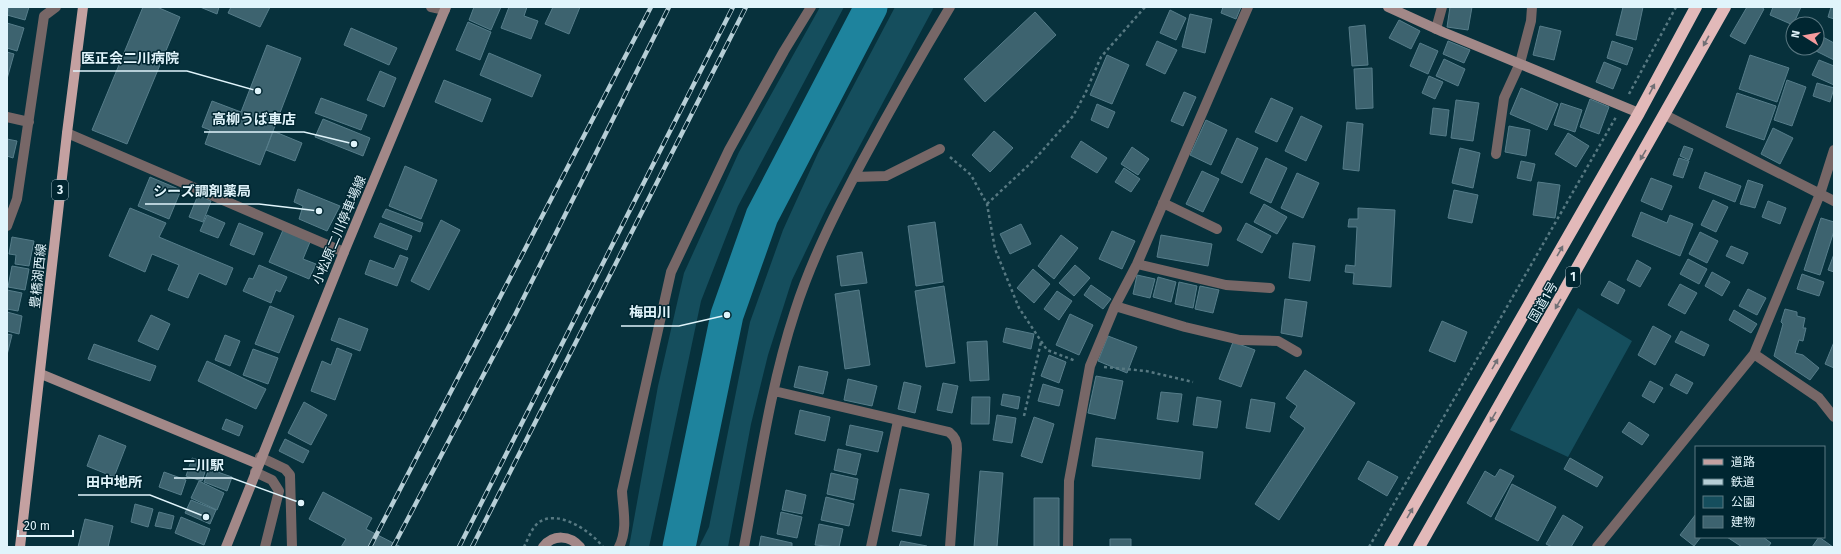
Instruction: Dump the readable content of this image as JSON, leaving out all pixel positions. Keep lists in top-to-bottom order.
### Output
{
  "streets": {
    "highway": ["1", "国道1号"],
    "main road": ["3", "豊橋湖西線"],
    "street": ["小松原二川停車場線"]
  },
  "places": [
    "医正会二川病院",
    "高柳うば車店",
    "シーズ調剤薬局",
    "梅田川",
    "二川駅",
    "田中地所"
  ],
  "legend": [
    "道路",
    "鉄道",
    "公園",
    "建物"
  ],
  "scale_bar": "20 m",
  "north": "left"
}
